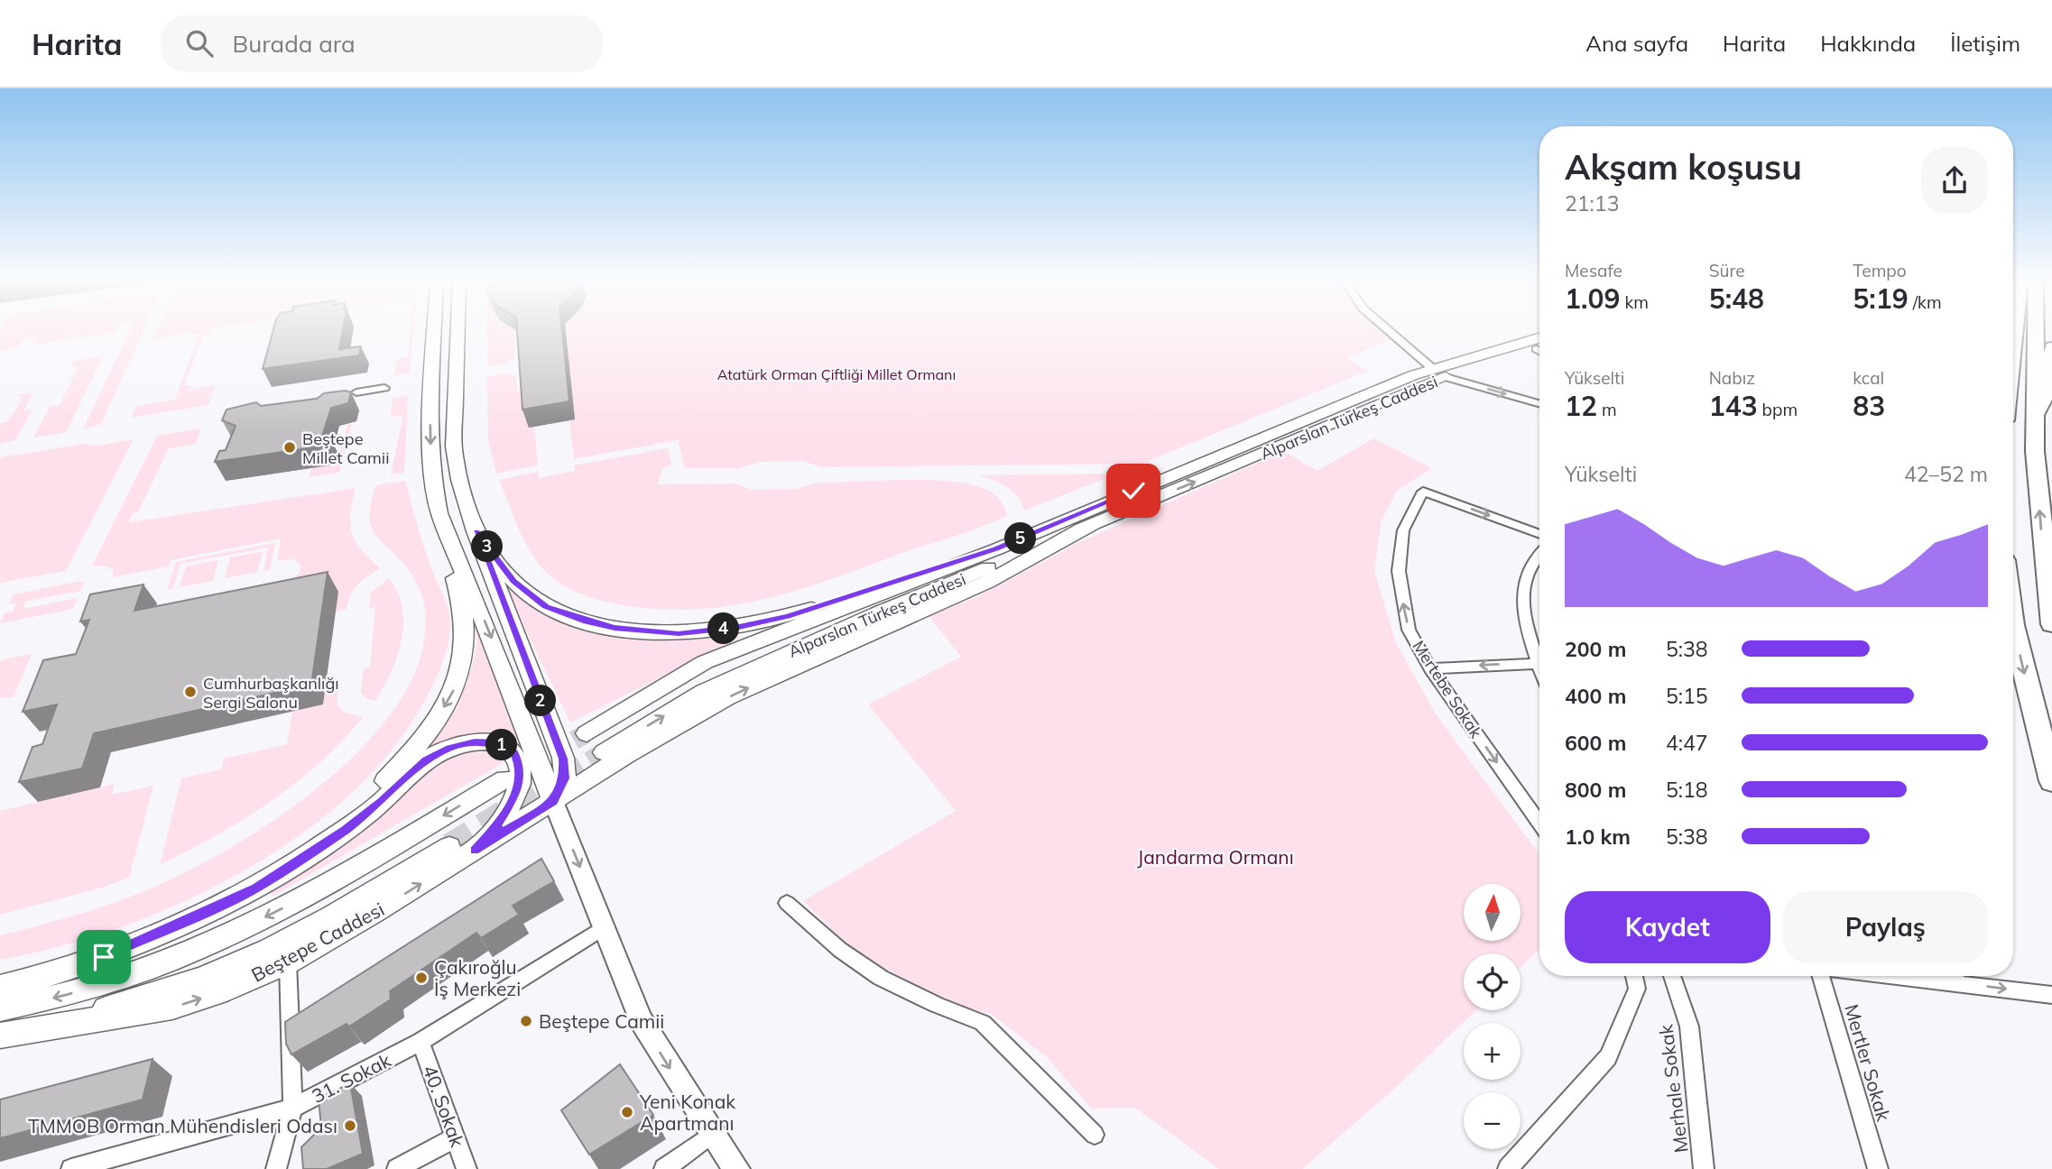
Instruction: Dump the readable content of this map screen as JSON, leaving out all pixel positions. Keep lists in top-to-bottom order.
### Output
{
  "streets": {
    "main road": ["Alparslan Türkeş Caddesi", "Beştepe Caddesi"],
    "street": [
      "Mertebe Sokak",
      "Mertler Sokak",
      "31. Sokak",
      "Merhale Sokak",
      "40. Sokak"
    ]
  },
  "crossings": [
    ["Alparslan Türkeş Caddesi", "Beştepe Caddesi"],
    ["31. Sokak", "40. Sokak"]
  ],
  "parks": ["Atatürk Orman Çiftliği Millet Ormanı", "Jandarma Ormanı"],
  "places": [
    "Beştepe Millet Camii",
    "Cumhurbaşkanlığı Sergi Salonu",
    "Çakıroğlu İş Merkezi",
    "Beştepe Camii",
    "Yeni Konak Apartmanı",
    "TMMOB Orman Mühendisleri Odası"
  ],
  "north": "top",
  "page": {
    "header": "Harita",
    "search": "Burada ara",
    "nav": [
      "Ana sayfa",
      "Harita",
      "Hakkında",
      "İletişim"
    ],
    "heading": ["Akşam koşusu", "21:13"],
    "stats": [
      ["Mesafe", "1.09 km"],
      ["Süre", "5:48"],
      ["Tempo", "5:19 /km"],
      ["Yükselti", "12 m"],
      ["Nabız", "143 bpm"],
      ["kcal", "83"]
    ],
    "chart": ["Yükselti", "42–52 m"],
    "pins": [
      "5",
      "3",
      "4",
      "2",
      "1"
    ],
    "list": [
      {
        "name": "200 m",
        "note": "5:38"
      },
      {
        "name": "400 m",
        "note": "5:15"
      },
      {
        "name": "600 m",
        "note": "4:47"
      },
      {
        "name": "800 m",
        "note": "5:18"
      },
      {
        "name": "1.0 km",
        "note": "5:38"
      }
    ],
    "buttons": ["Kaydet", "Paylaş"],
    "map_buttons": ["+", "−"]
  }
}
